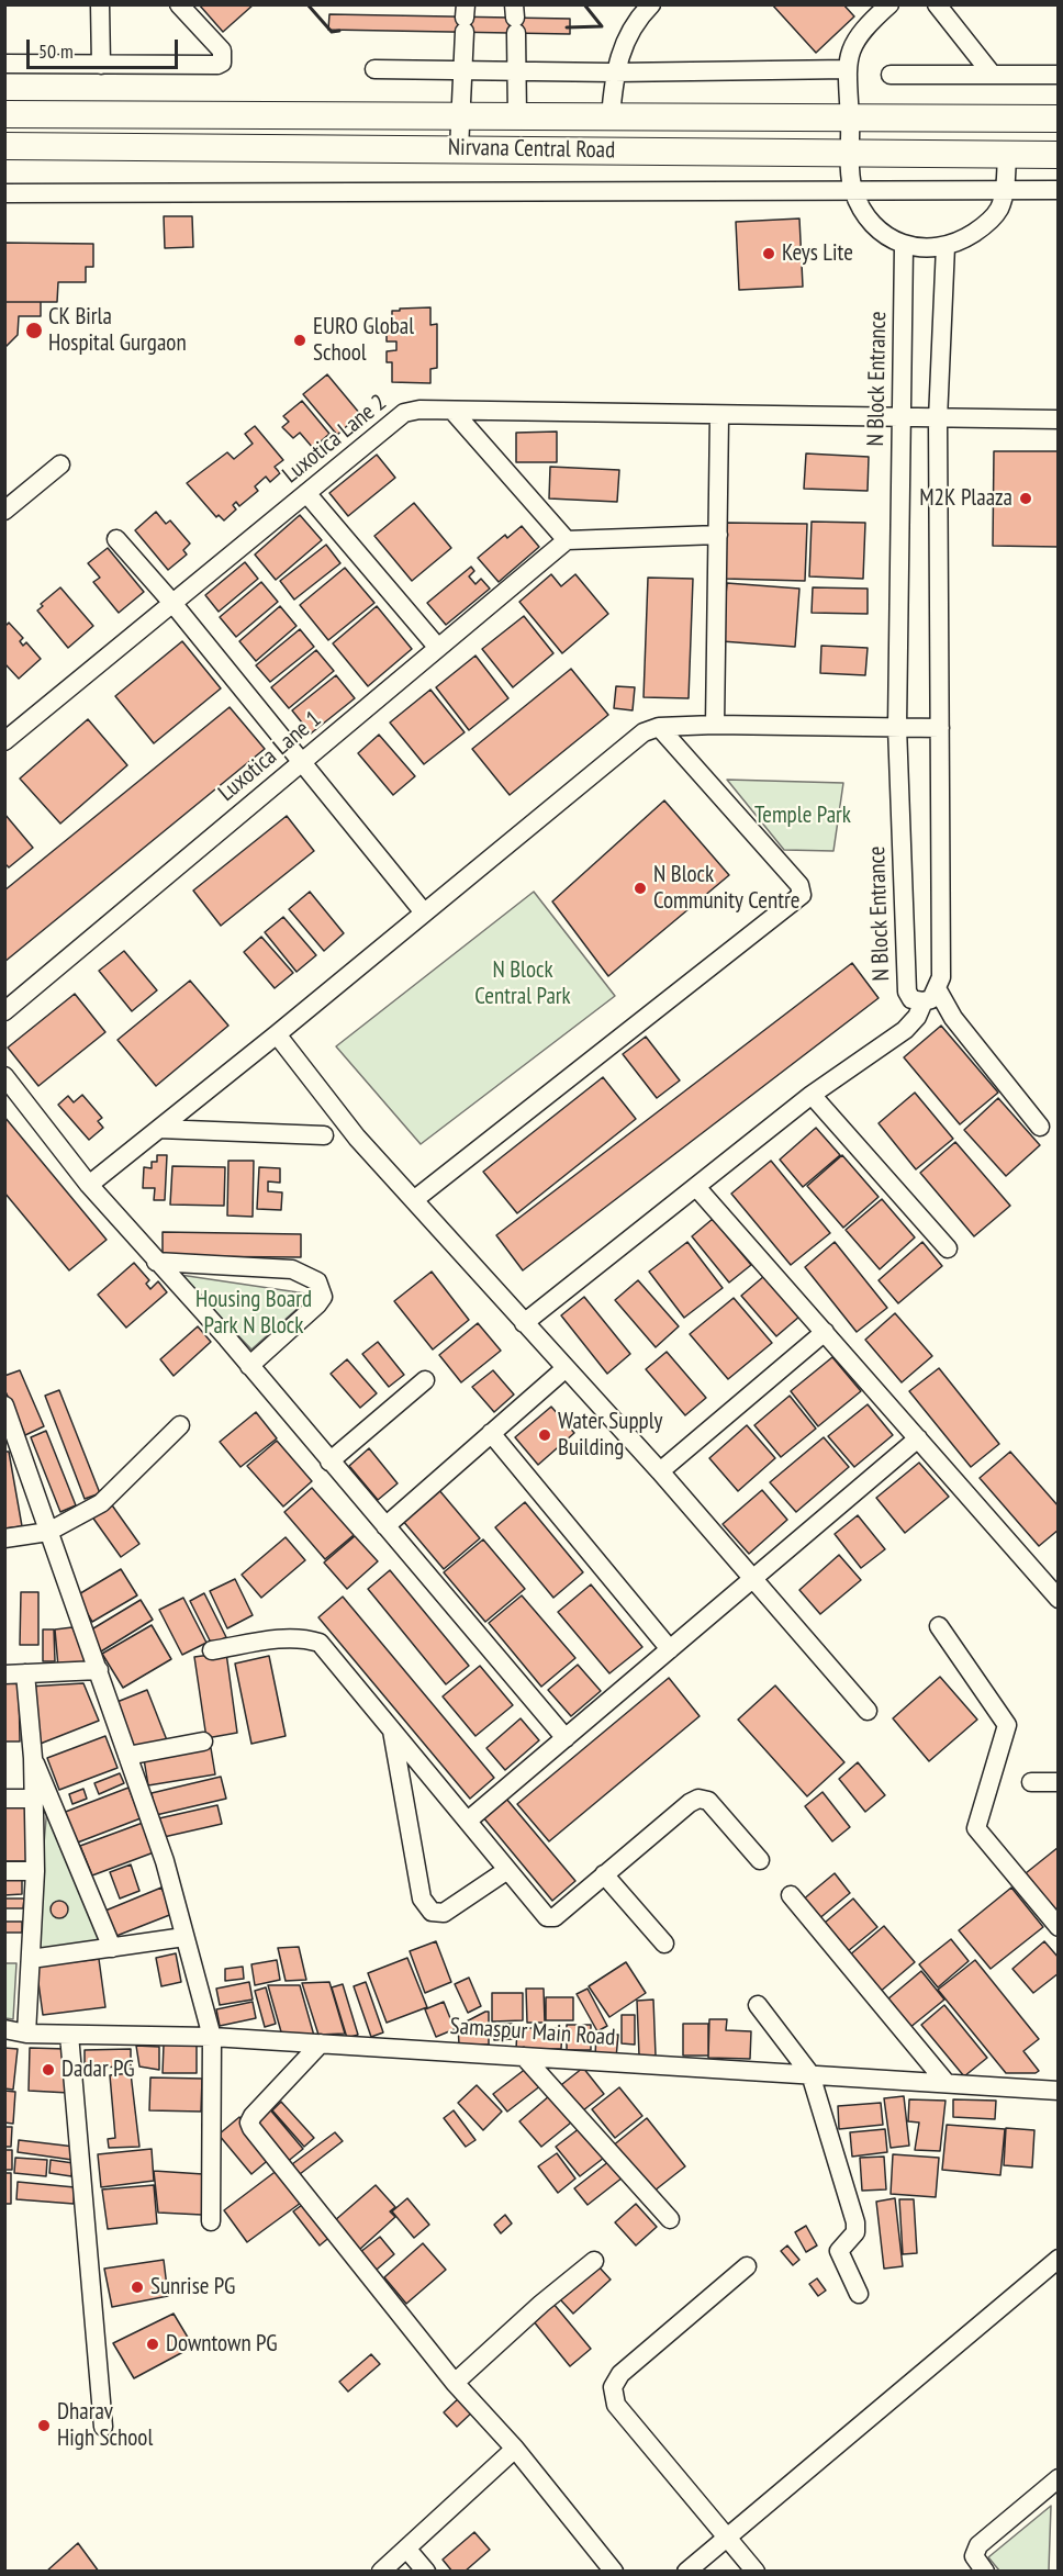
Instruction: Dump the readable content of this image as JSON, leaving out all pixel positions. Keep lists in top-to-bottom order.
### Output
{
  "streets": {
    "main road": ["Nirvana Central Road"],
    "street": [
      "N Block Entrance",
      "Luxotica Lane 2",
      "Luxotica Lane 1",
      "Samaspur Main Road"
    ]
  },
  "crossings": [
    ["N Block Entrance", "Luxotica Lane 2"]
  ],
  "parks": ["Temple Park", "N Block Central Park", "Housing Board Park N Block"],
  "places": [
    "Keys Lite",
    "CK Birla Hospital Gurgaon",
    "EURO Global School",
    "M2K Plaaza",
    "N Block Community Centre",
    "Water Supply Building",
    "Dadar PG",
    "Sunrise PG",
    "Downtown PG",
    "Dharav High School"
  ],
  "scale_bar": "50 m"
}
